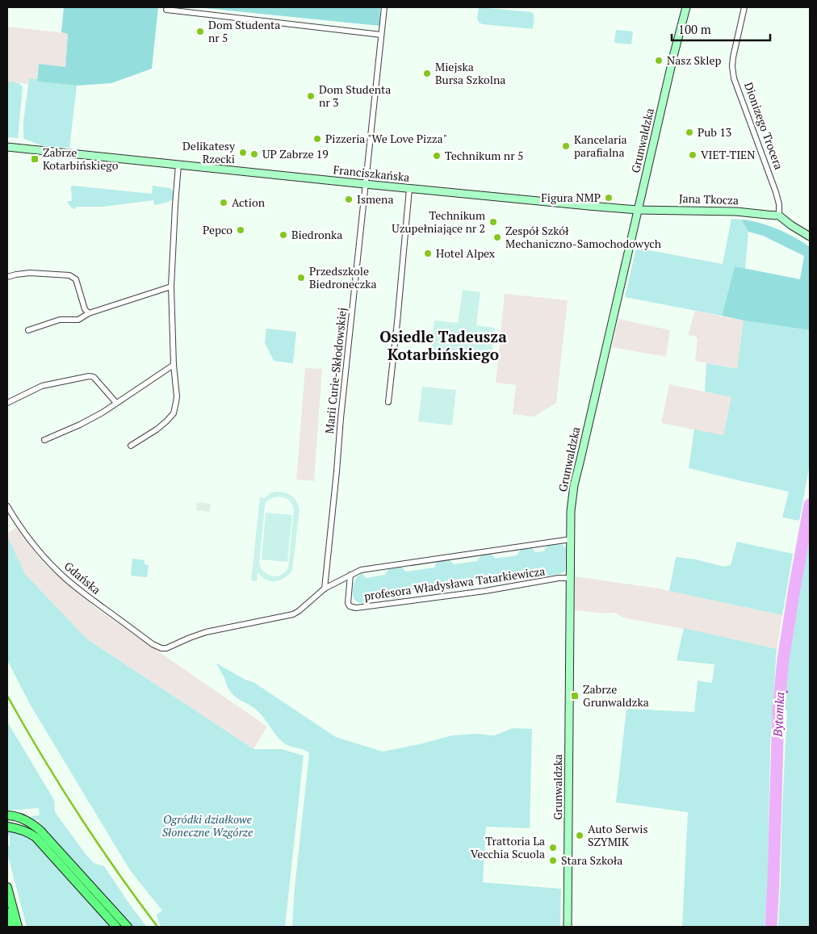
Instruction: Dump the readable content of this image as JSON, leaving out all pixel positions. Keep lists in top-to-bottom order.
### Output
{
  "streets": {
    "street": [
      "Dionizego Trocera",
      "Grunwaldzka",
      "Franciszkańska",
      "Jana Tkocza",
      "Marii Curie-Skłodowskiej",
      "Gdańska",
      "profesora Władysława Tatarkiewicza"
    ]
  },
  "crossings": [
    ["Dionizego Trocera", "Jana Tkocza"],
    ["Grunwaldzka", "Franciszkańska"],
    ["Grunwaldzka", "Jana Tkocza"],
    ["Grunwaldzka", "profesora Władysława Tatarkiewicza"],
    ["Franciszkańska", "Jana Tkocza"],
    ["Franciszkańska", "Marii Curie-Skłodowskiej"],
    ["Marii Curie-Skłodowskiej", "Gdańska"]
  ],
  "districts": ["Osiedle Tadeusza Kotarbińskiego"],
  "water": ["Bytomka"],
  "parks": ["Ogródki działkowe Słoneczne Wzgórze"],
  "places": {
    "other": [
      "Dom Studenta nr 5",
      "Nasz Sklep",
      "Miejska Bursa Szkolna",
      "Dom Studenta nr 3",
      "Pub 13",
      "Pizzeria \"We Love Pizza\"",
      "Kancelaria parafialna",
      "Delikatesy Rzecki",
      "UP Zabrze 19",
      "VIET-TIEN",
      "Technikum nr 5",
      "Figura NMP",
      "Ismena",
      "Action",
      "Technikum Uzupełniające nr 2",
      "Pepco",
      "Biedronka",
      "Zespół Szkół Mechaniczno-Samochodowych",
      "Hotel Alpex",
      "Przedszkole Biedroneczka",
      "Auto Serwis SZYMIK",
      "Trattoria La Vecchia Scuola",
      "Stara Szkoła"
    ],
    "transit": ["Zabrze Kotarbińskiego", "Zabrze Grunwaldzka"]
  },
  "scale_bar": "100 m"
}
